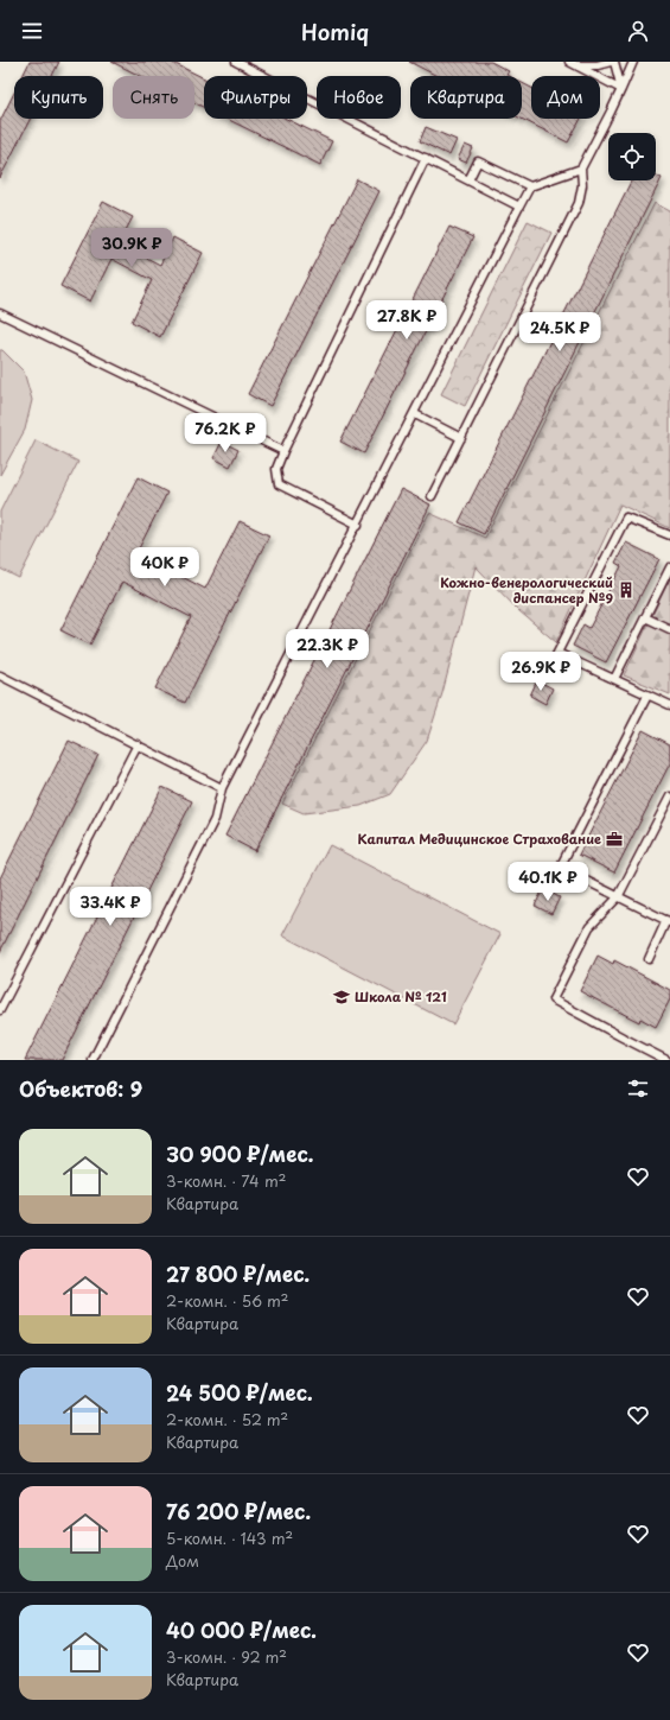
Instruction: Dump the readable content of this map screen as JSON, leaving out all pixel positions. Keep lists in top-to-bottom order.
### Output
{
  "places": {
    "building": ["Кожно-венерологический диспансер №9"],
    "office": ["Капитал Медицинское Страхование"],
    "school or university": ["Школа № 121"]
  },
  "page": {
    "header": "Homiq",
    "chip": [
      "Купить",
      "Снять",
      "Фильтры",
      "Новое",
      "Квартира",
      "Дом"
    ],
    "price": [
      "30.9K ₽",
      "27.8K ₽",
      "24.5K ₽",
      "76.2K ₽",
      "40K ₽",
      "22.3K ₽",
      "26.9K ₽",
      "40.1K ₽",
      "33.4K ₽"
    ],
    "heading": "Объектов: 9",
    "list": [
      {
        "name": "30 900 ₽/мес.",
        "note": "3-комн. · 74 m² · Квартира"
      },
      {
        "name": "27 800 ₽/мес.",
        "note": "2-комн. · 56 m² · Квартира"
      },
      {
        "name": "24 500 ₽/мес.",
        "note": "2-комн. · 52 m² · Квартира"
      },
      {
        "name": "76 200 ₽/мес.",
        "note": "5-комн. · 143 m² · Дом"
      },
      {
        "name": "40 000 ₽/мес.",
        "note": "3-комн. · 92 m² · Квартира"
      }
    ]
  }
}
